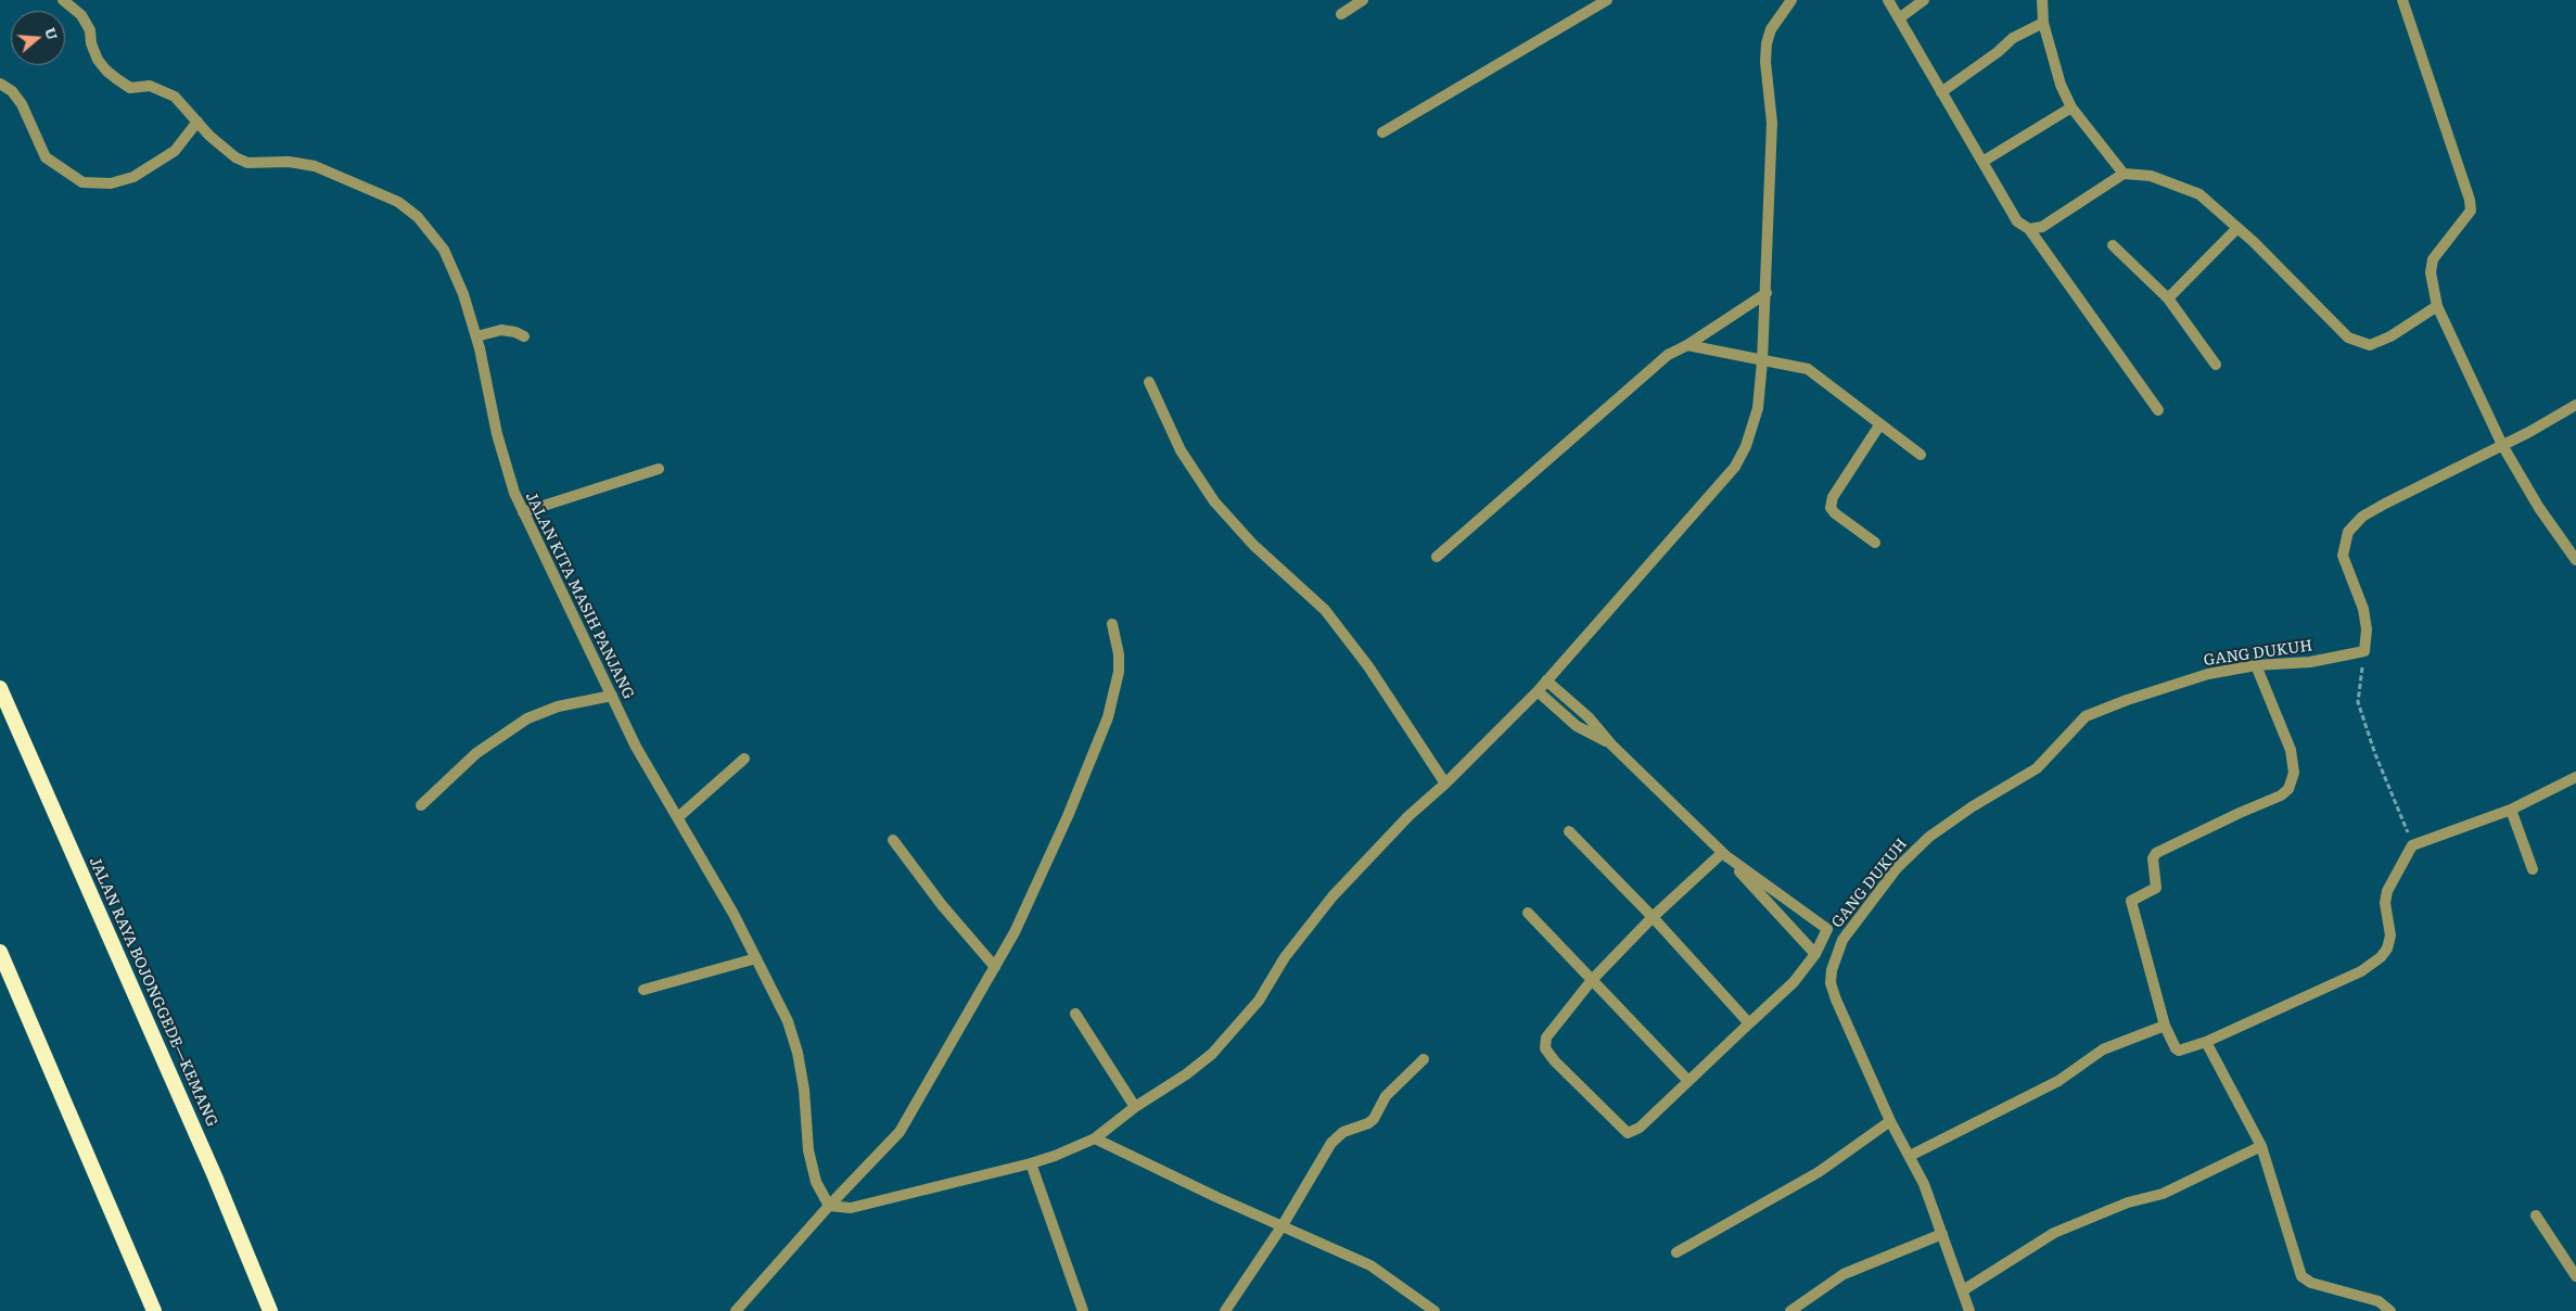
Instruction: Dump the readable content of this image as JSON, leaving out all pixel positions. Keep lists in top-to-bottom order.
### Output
{
  "streets": {
    "highway": ["JALAN RAYA BOJONGGEDE—KEMANG"],
    "street": ["JALAN KITA MASIH PANJANG", "GANG DUKUH"]
  },
  "north": "right"
}
